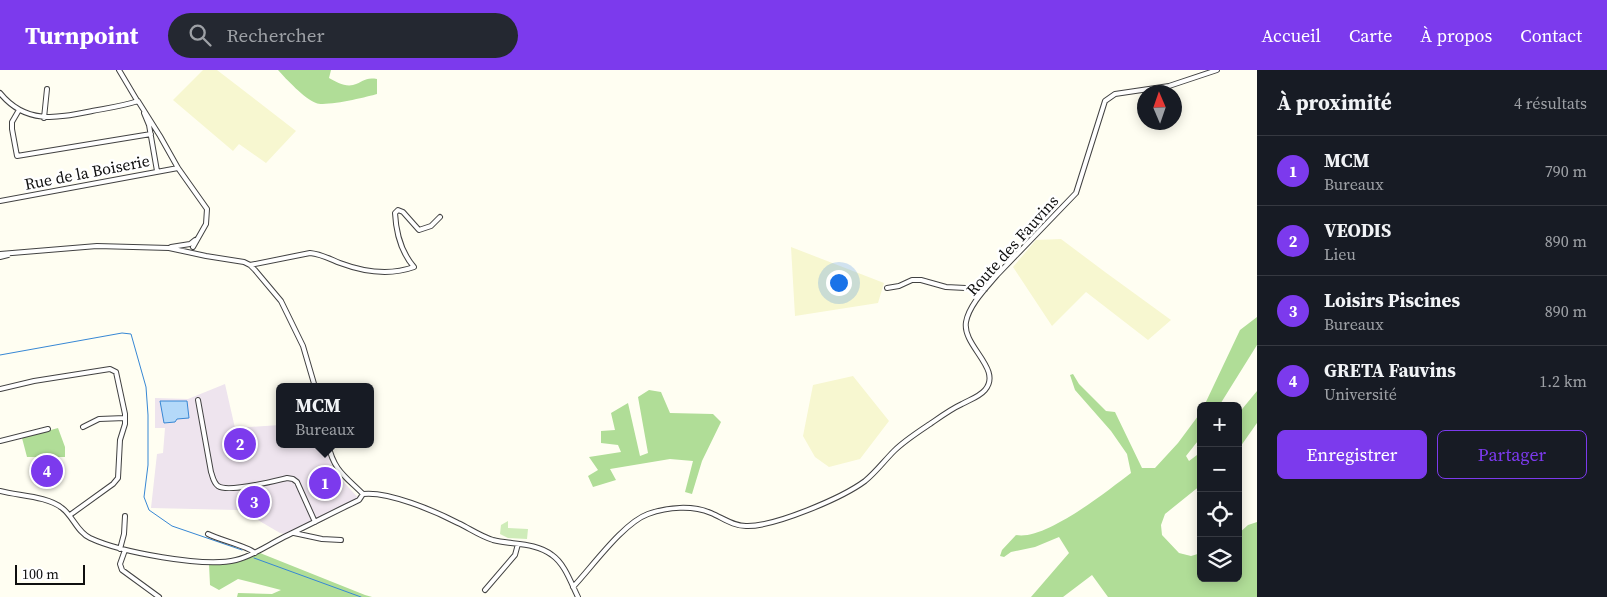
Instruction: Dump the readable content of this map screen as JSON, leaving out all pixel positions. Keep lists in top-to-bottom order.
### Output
{
  "streets": {
    "street": ["Rue de la Boiserie", "Route des Fauvins"]
  },
  "scale_bar": "100 m",
  "north": "top",
  "page": {
    "header": "Turnpoint",
    "search": "Rechercher",
    "nav": [
      "Accueil",
      "Carte",
      "À propos",
      "Contact"
    ],
    "heading": ["À proximité", "4 résultats"],
    "list": [
      {
        "mark": "1",
        "name": "MCM",
        "note": "Bureaux",
        "value": "790 m"
      },
      {
        "mark": "2",
        "name": "VEODIS",
        "note": "Lieu",
        "value": "890 m"
      },
      {
        "mark": "3",
        "name": "Loisirs Piscines",
        "note": "Bureaux",
        "value": "890 m"
      },
      {
        "mark": "4",
        "name": "GRETA Fauvins",
        "note": "Université",
        "value": "1.2 km"
      }
    ],
    "popup": ["MCM", "Bureaux"],
    "map_buttons": ["+", "−"],
    "buttons": ["Enregistrer", "Partager"],
    "pins": [
      "2",
      "4",
      "1",
      "3"
    ],
    "scale": "100 m"
  }
}
